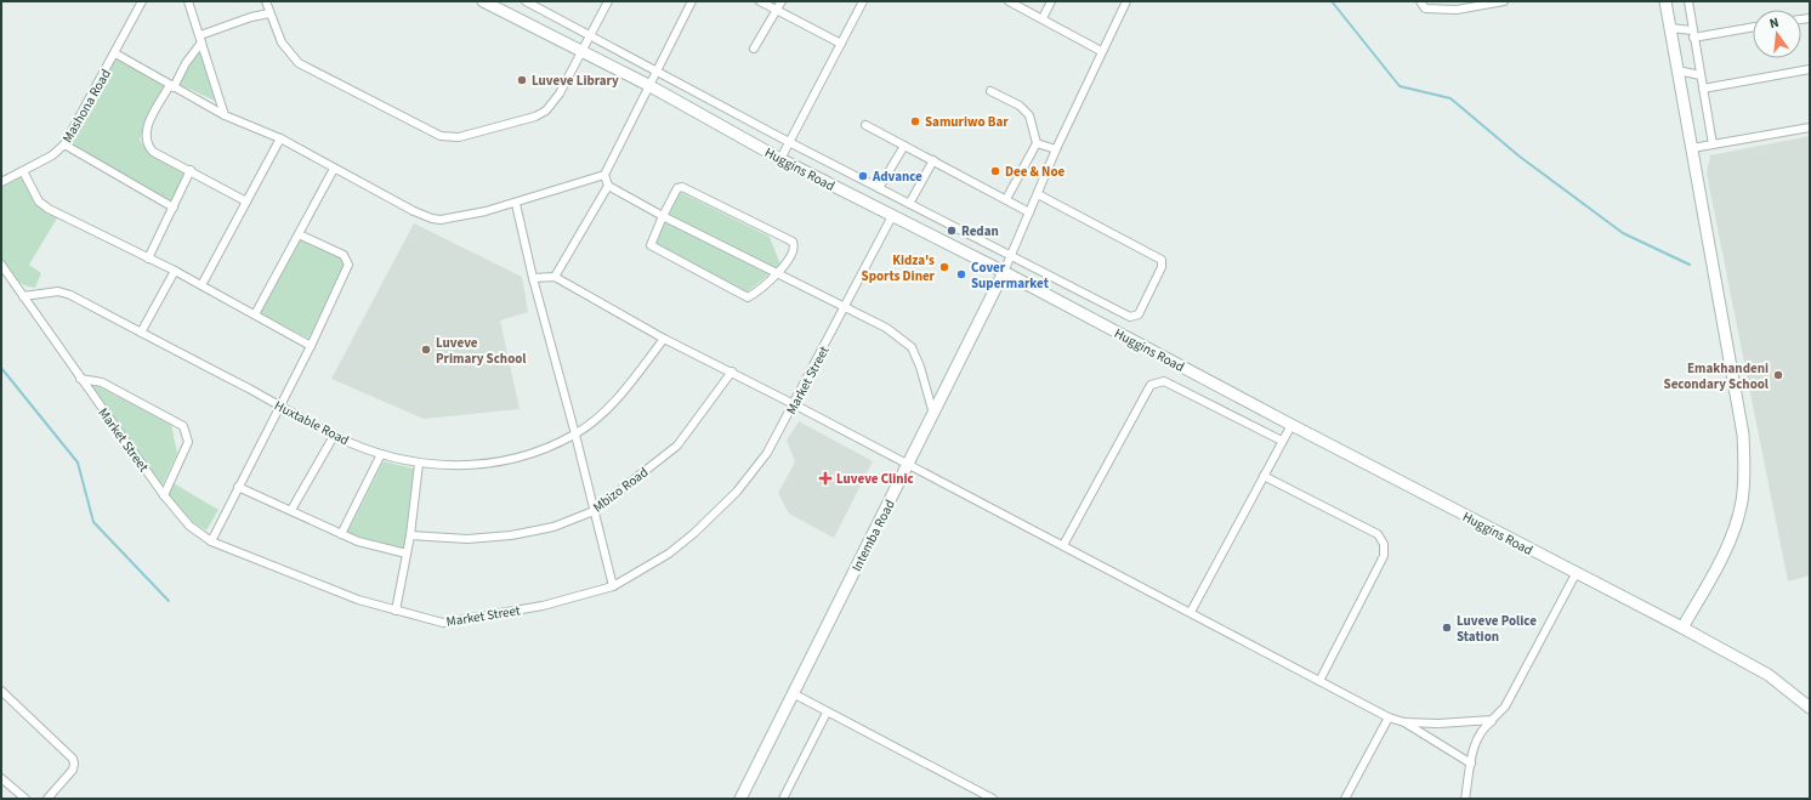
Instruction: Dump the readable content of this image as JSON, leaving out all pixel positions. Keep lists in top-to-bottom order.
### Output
{
  "streets": {
    "street": [
      "Mashona Road",
      "Huggins Road",
      "Market Street",
      "Huxtable Road",
      "Mbizo Road",
      "Intemba Road"
    ]
  },
  "crossings": [
    ["Huggins Road", "Market Street"],
    ["Huggins Road", "Intemba Road"],
    ["Market Street", "Huxtable Road"]
  ],
  "places": {
    "other": [
      "Luveve Library",
      "Samuriwo Bar",
      "Dee & Noe",
      "Advance",
      "Redan",
      "Kidza's Sports Diner",
      "Cover Supermarket",
      "Luveve Primary School",
      "Emakhandeni Secondary School",
      "Luveve Police Station"
    ],
    "health": ["Luveve Clinic"]
  },
  "north": "top"
}
